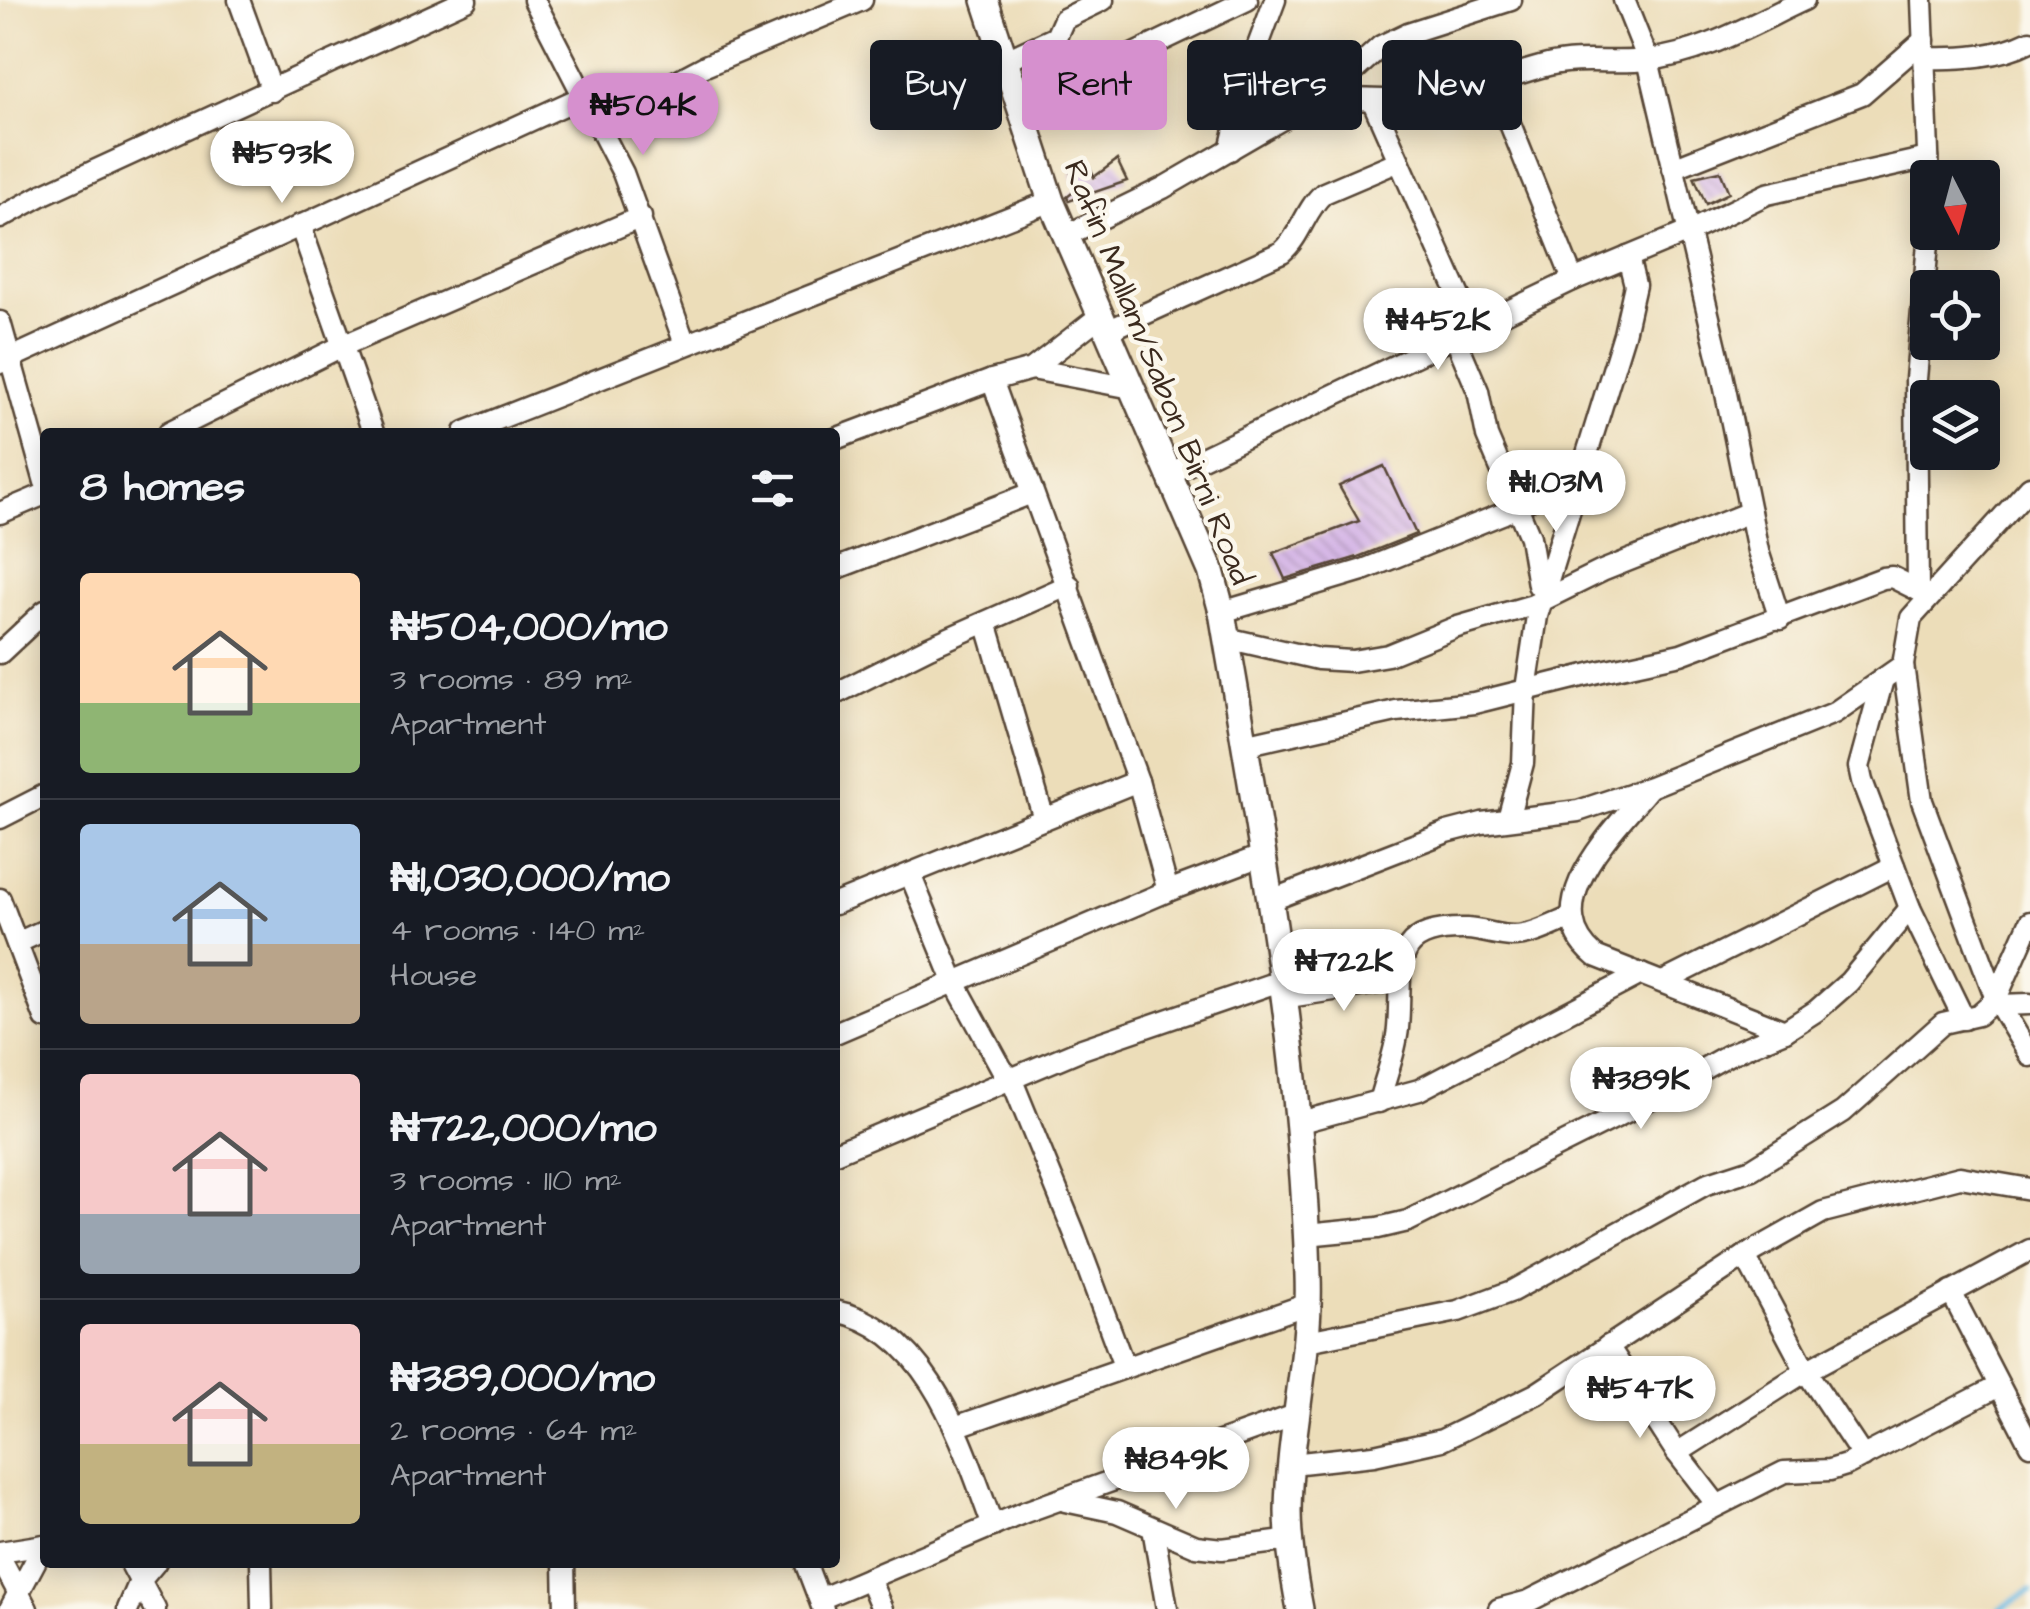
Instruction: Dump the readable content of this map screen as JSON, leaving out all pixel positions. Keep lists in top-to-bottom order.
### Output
{
  "streets": {
    "street": ["Rafin Mallam/Sabon Birni Road"]
  },
  "north": "bottom",
  "page": {
    "chip": [
      "Buy",
      "Rent",
      "Filters",
      "New"
    ],
    "price": [
      "₦504K",
      "₦593K",
      "₦452K",
      "₦1.03M",
      "₦722K",
      "₦389K",
      "₦547K",
      "₦849K"
    ],
    "heading": "8 homes",
    "list": [
      {
        "name": "₦504,000/mo",
        "note": "3 rooms · 89 m² · Apartment"
      },
      {
        "name": "₦1,030,000/mo",
        "note": "4 rooms · 140 m² · House"
      },
      {
        "name": "₦722,000/mo",
        "note": "3 rooms · 110 m² · Apartment"
      },
      {
        "name": "₦389,000/mo",
        "note": "2 rooms · 64 m² · Apartment"
      }
    ]
  }
}
